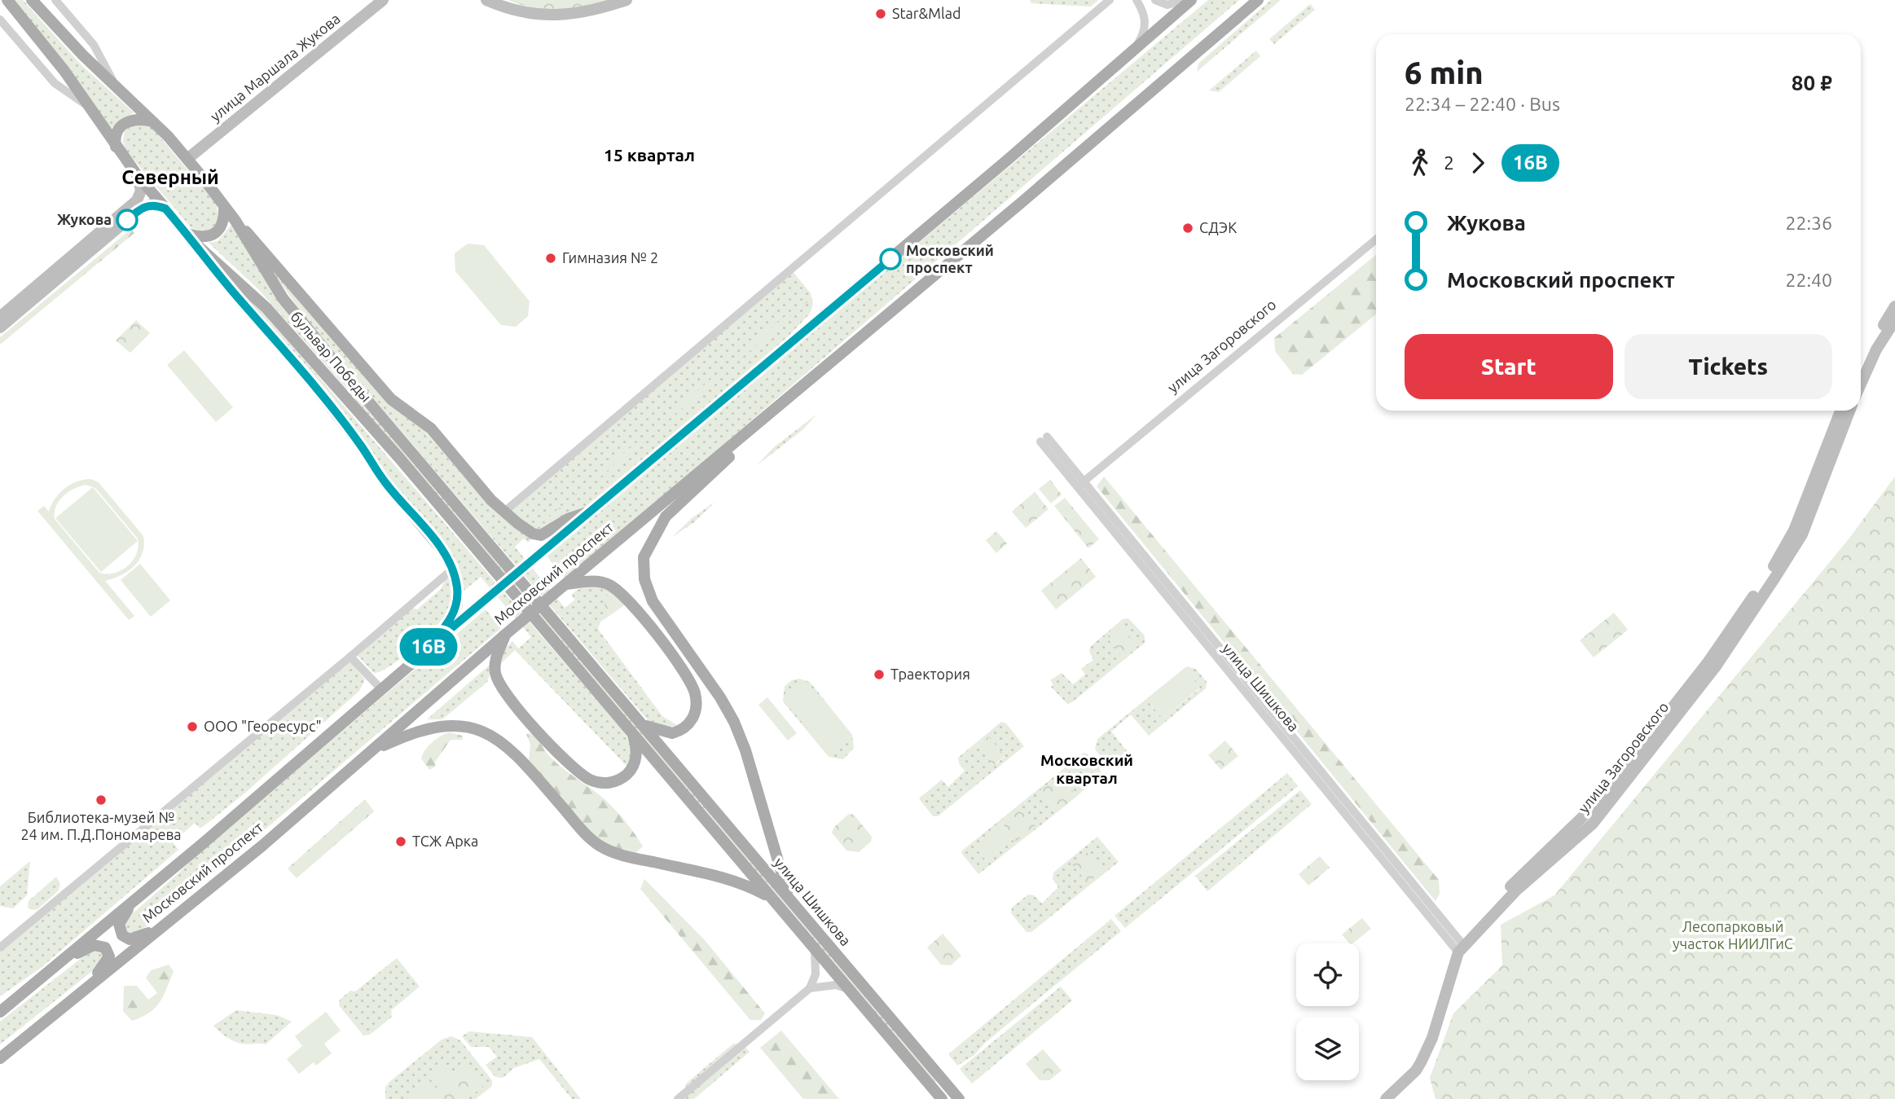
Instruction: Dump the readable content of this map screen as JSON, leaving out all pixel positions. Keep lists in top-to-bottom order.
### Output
{
  "streets": {
    "main road": ["бульвар Победы", "Московский проспект", "улица Шишкова"],
    "street": ["улица Маршала Жукова", "улица Загоровского"]
  },
  "crossings": [
    ["улица Маршала Жукова", "бульвар Победы"],
    ["улица Загоровского", "улица Шишкова"],
    ["бульвар Победы", "улица Шишкова"]
  ],
  "districts": ["15 квартал", "Северный", "Московский квартал"],
  "parks": ["Лесопарковый участок НИИЛГиС"],
  "places": [
    "Star&Mlad",
    "Жукова",
    "СДЭК",
    "Гимназия № 2",
    "Московский проспект",
    "Траектория",
    "ООО \"Георесурс\"",
    "Библиотека-музей № 24 им. П.Д.Пономарева",
    "ТСЖ Арка"
  ],
  "lines": ["bus line 16В"],
  "page": {
    "on_map": "16В",
    "heading": ["6 min", "22:34 – 22:40 · Bus", "80 ₽"],
    "legs": ["2", "16В"],
    "list": [
      {
        "name": "Жукова",
        "value": "22:36"
      },
      {
        "name": "Московский проспект",
        "value": "22:40"
      }
    ],
    "buttons": ["Start", "Tickets"]
  }
}
